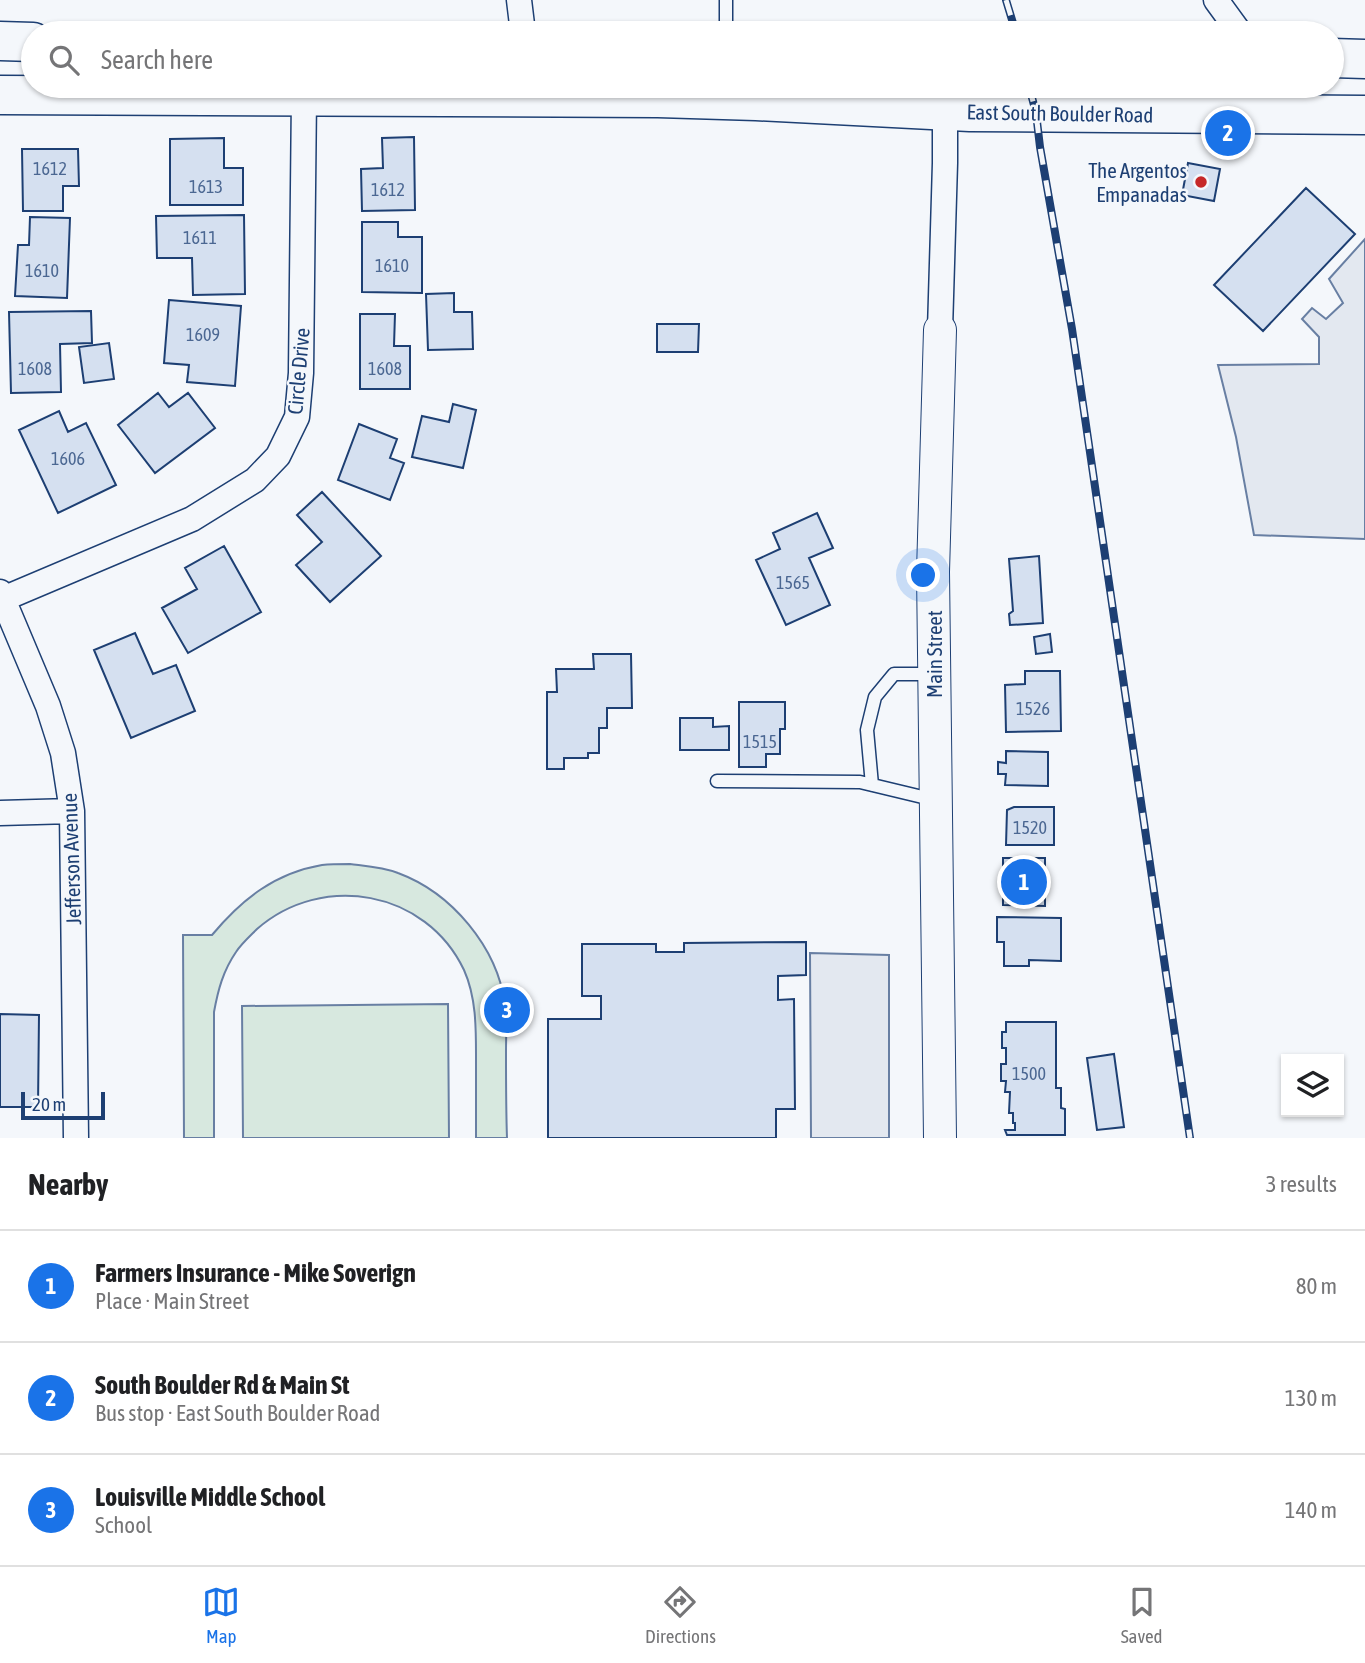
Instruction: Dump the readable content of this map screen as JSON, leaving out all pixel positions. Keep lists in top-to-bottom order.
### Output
{
  "streets": {
    "main road": ["East South Boulder Road"],
    "street": ["Circle Drive", "Main Street", "Jefferson Avenue"]
  },
  "crossings": [
    ["East South Boulder Road", "Main Street"],
    ["Circle Drive", "Jefferson Avenue"]
  ],
  "places": ["The Argentos Empanadas"],
  "house_numbers": [
    "1612",
    "1613",
    "1612",
    "1611",
    "1610",
    "1610",
    "1609",
    "1608",
    "1608",
    "1606",
    "1565",
    "1526",
    "1515",
    "1520",
    "1500"
  ],
  "scale_bar": "20 m",
  "page": {
    "search": "Search here",
    "pins": ["2", "1", "3"],
    "scale": "20 m",
    "heading": ["Nearby", "3 results"],
    "list": [
      {
        "mark": "1",
        "name": "Farmers Insurance - Mike Soverign",
        "note": "Place · Main Street",
        "value": "80 m"
      },
      {
        "mark": "2",
        "name": "South Boulder Rd & Main St",
        "note": "Bus stop · East South Boulder Road",
        "value": "130 m"
      },
      {
        "mark": "3",
        "name": "Louisville Middle School",
        "note": "School",
        "value": "140 m"
      }
    ],
    "nav": ["Map", "Directions", "Saved"]
  }
}
